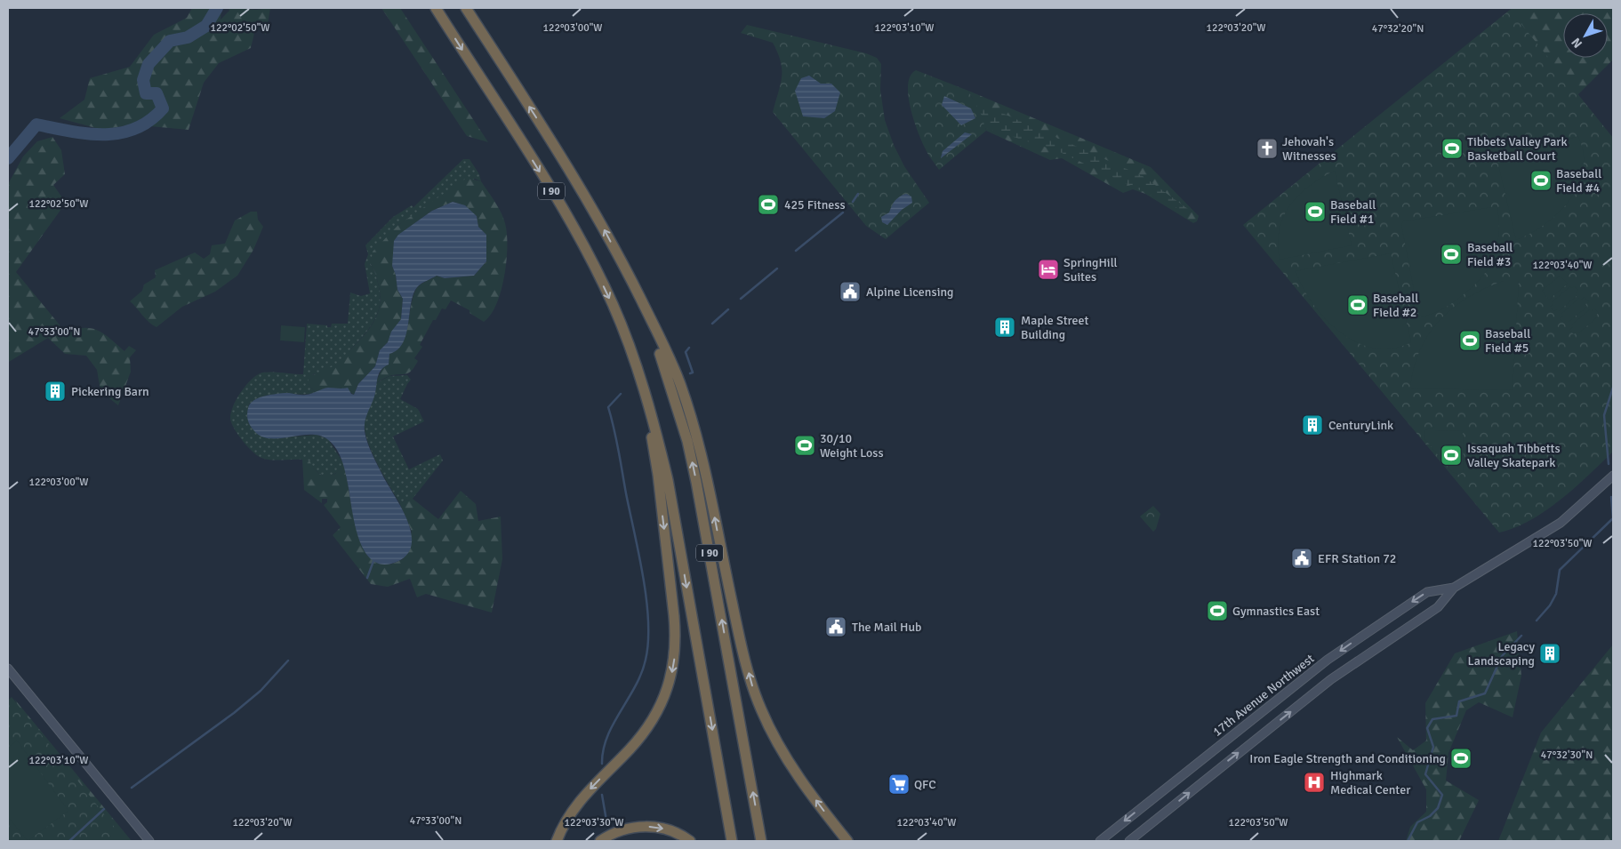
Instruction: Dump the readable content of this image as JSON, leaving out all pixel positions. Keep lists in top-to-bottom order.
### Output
{
  "streets": {
    "highway": ["I 90"],
    "main road": ["17th Avenue Northwest"]
  },
  "places": {
    "church": ["Jehovah's Witnesses"],
    "sports": [
      "Tibbets Valley Park Basketball Court",
      "Baseball Field #4",
      "425 Fitness",
      "Baseball Field #1",
      "Baseball Field #3",
      "Baseball Field #2",
      "Baseball Field #5",
      "30/10 Weight Loss",
      "Issaquah Tibbetts Valley Skatepark",
      "Gymnastics East",
      "Iron Eagle Strength and Conditioning"
    ],
    "hotel": ["SpringHill Suites"],
    "public building": ["Alpine Licensing", "EFR Station 72", "The Mail Hub"],
    "building": [
      "Maple Street Building",
      "Pickering Barn",
      "CenturyLink",
      "Legacy Landscaping"
    ],
    "hospital": ["Highmark Medical Center"],
    "supermarket": ["QFC"]
  },
  "north": "bottom left",
  "coordinates": [
    "122°02'50\"W",
    "122°03'00\"W",
    "122°03'10\"W",
    "122°03'20\"W",
    "47°32'20\"N",
    "122°03'40\"W",
    "47°33'00\"N",
    "122°03'50\"W",
    "47°32'30\"N",
    "122°03'30\"W"
  ]
}
